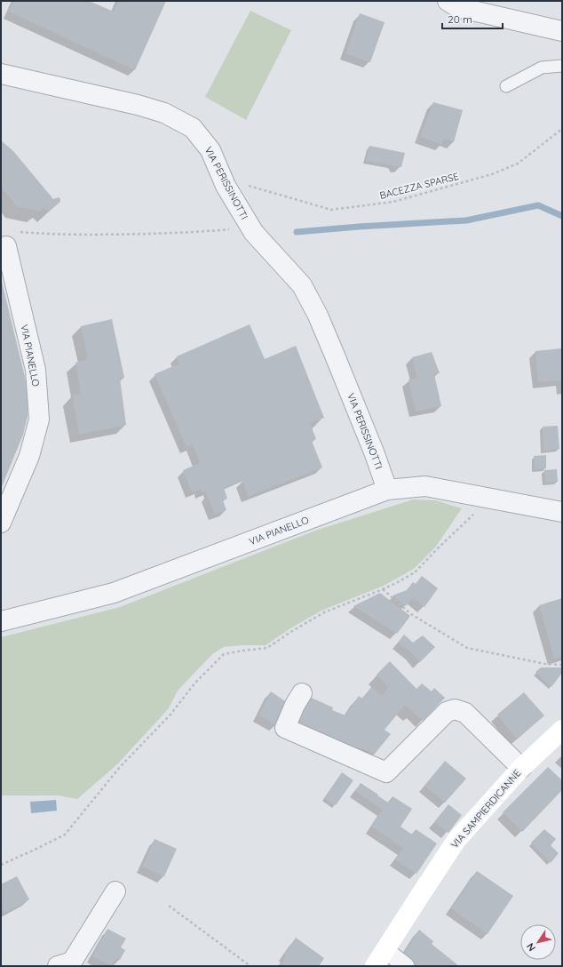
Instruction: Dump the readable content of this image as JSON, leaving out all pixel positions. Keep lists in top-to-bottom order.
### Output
{
  "streets": {
    "main road": ["VIA SAMPIERDICANNE"],
    "street": ["VIA PERISSINOTTI", "VIA PIANELLO"],
    "path": ["BACEZZA SPARSE"]
  },
  "crossings": [
    ["VIA PERISSINOTTI", "BACEZZA SPARSE"],
    ["VIA PERISSINOTTI", "VIA PIANELLO"]
  ],
  "scale_bar": "20 m",
  "north": "bottom left"
}
